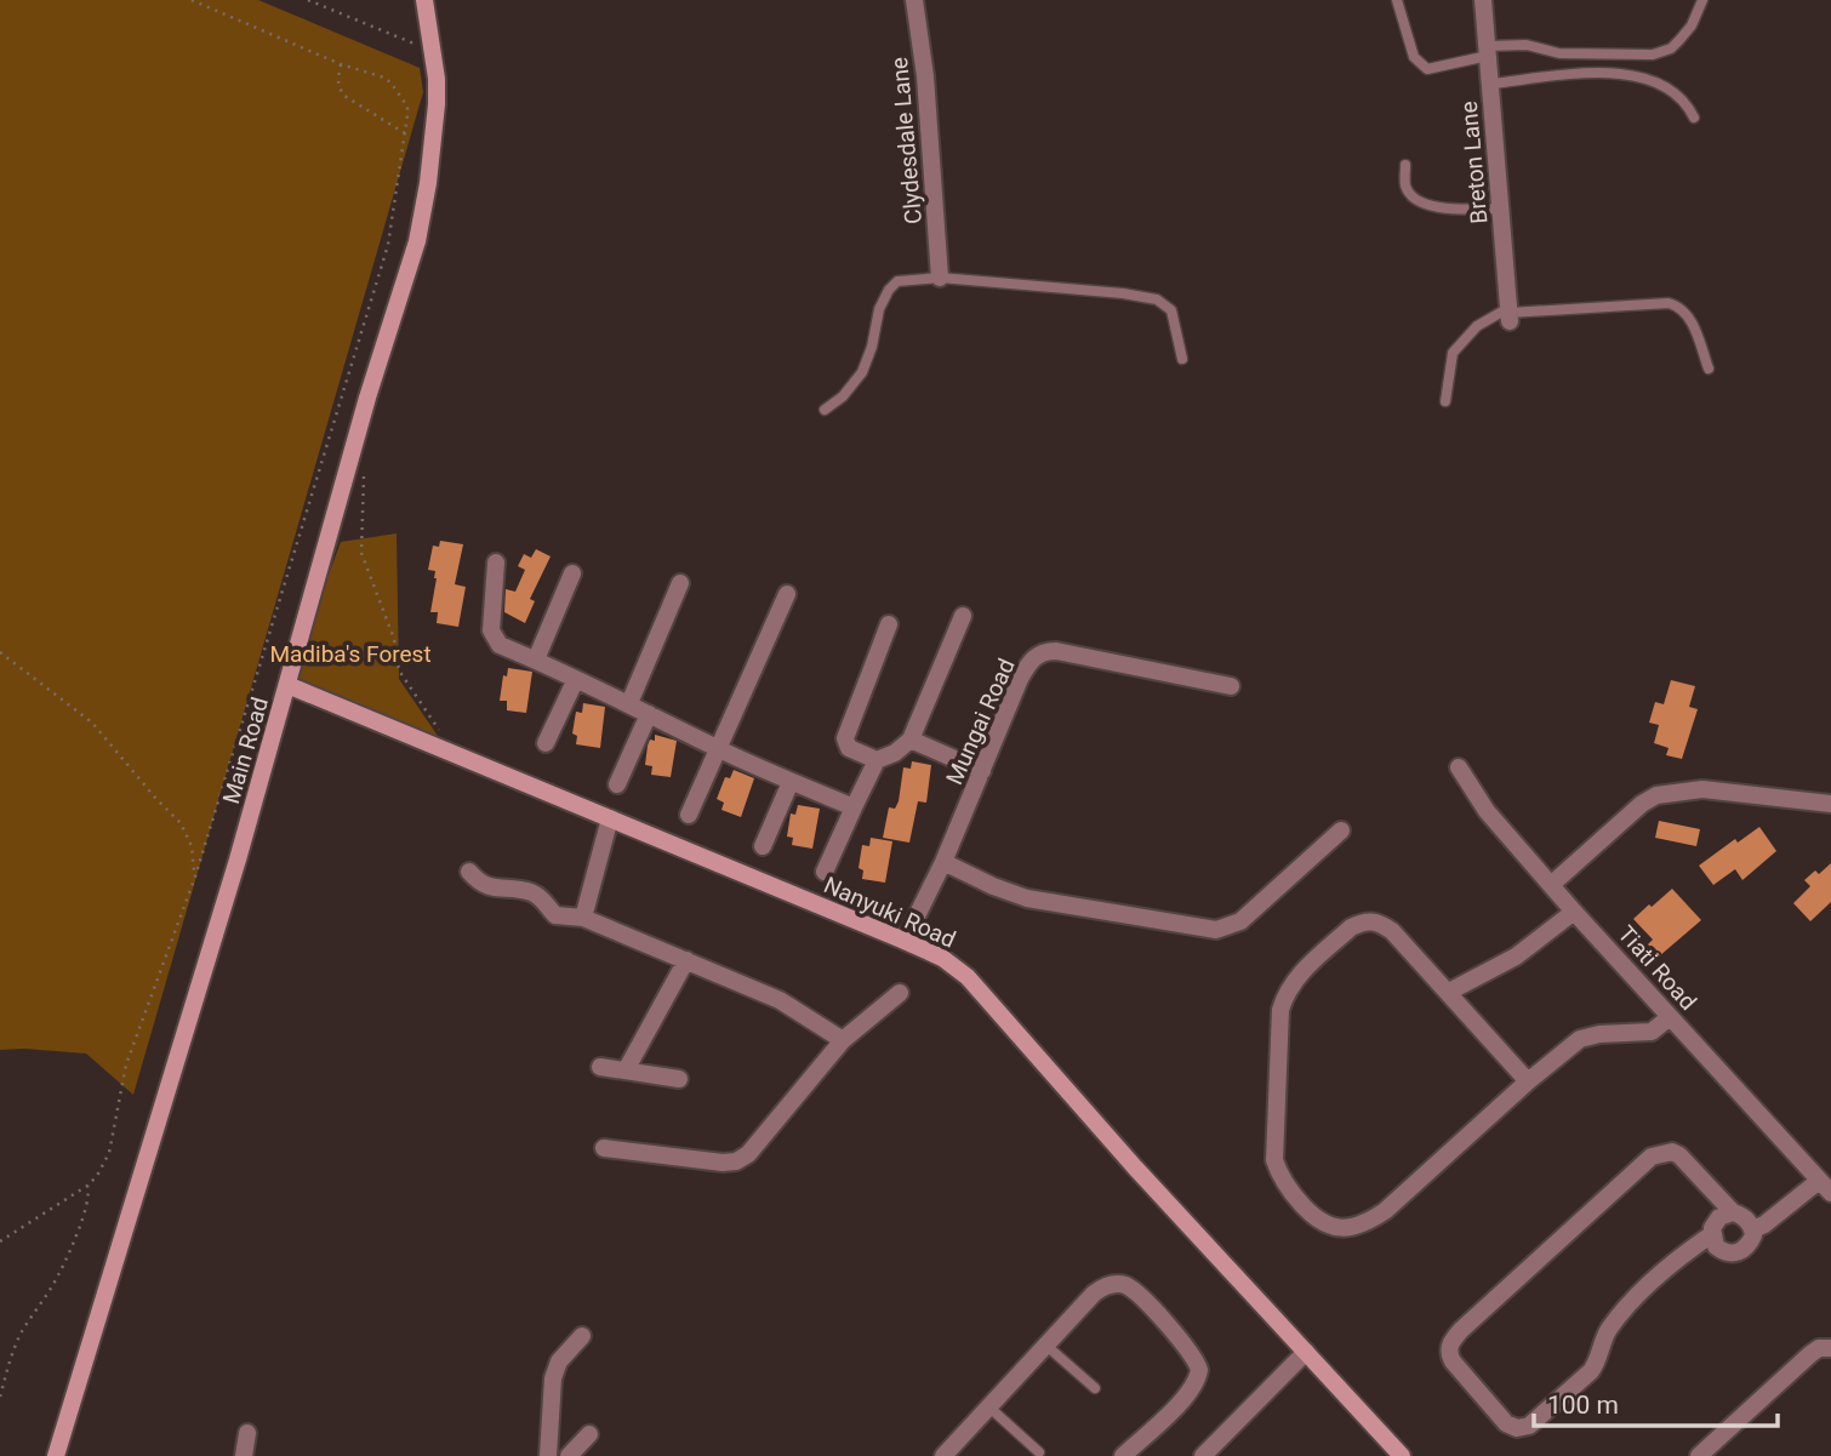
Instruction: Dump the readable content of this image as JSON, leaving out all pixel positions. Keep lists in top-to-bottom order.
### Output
{
  "streets": {
    "street": [
      "Clydesdale Lane",
      "Breton Lane",
      "Mungai Road",
      "Main Road",
      "Nanyuki Road",
      "Tiati Road"
    ]
  },
  "crossings": [
    ["Mungai Road", "Nanyuki Road"],
    ["Main Road", "Nanyuki Road"]
  ],
  "parks": ["Madiba's Forest"],
  "scale_bar": "100 m"
}
